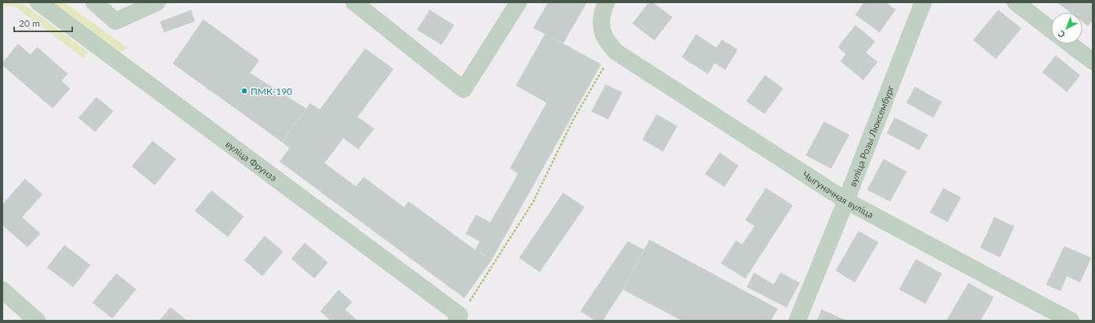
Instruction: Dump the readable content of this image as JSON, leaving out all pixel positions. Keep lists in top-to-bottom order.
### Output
{
  "streets": {
    "street": ["вуліца Розы Люксембург", "вуліца Фрунзэ", "Чыгуначная вуліца"]
  },
  "crossings": [
    ["вуліца Розы Люксембург", "Чыгуначная вуліца"]
  ],
  "places": ["ПМК-190"],
  "scale_bar": "20 m",
  "north": "bottom left"
}
